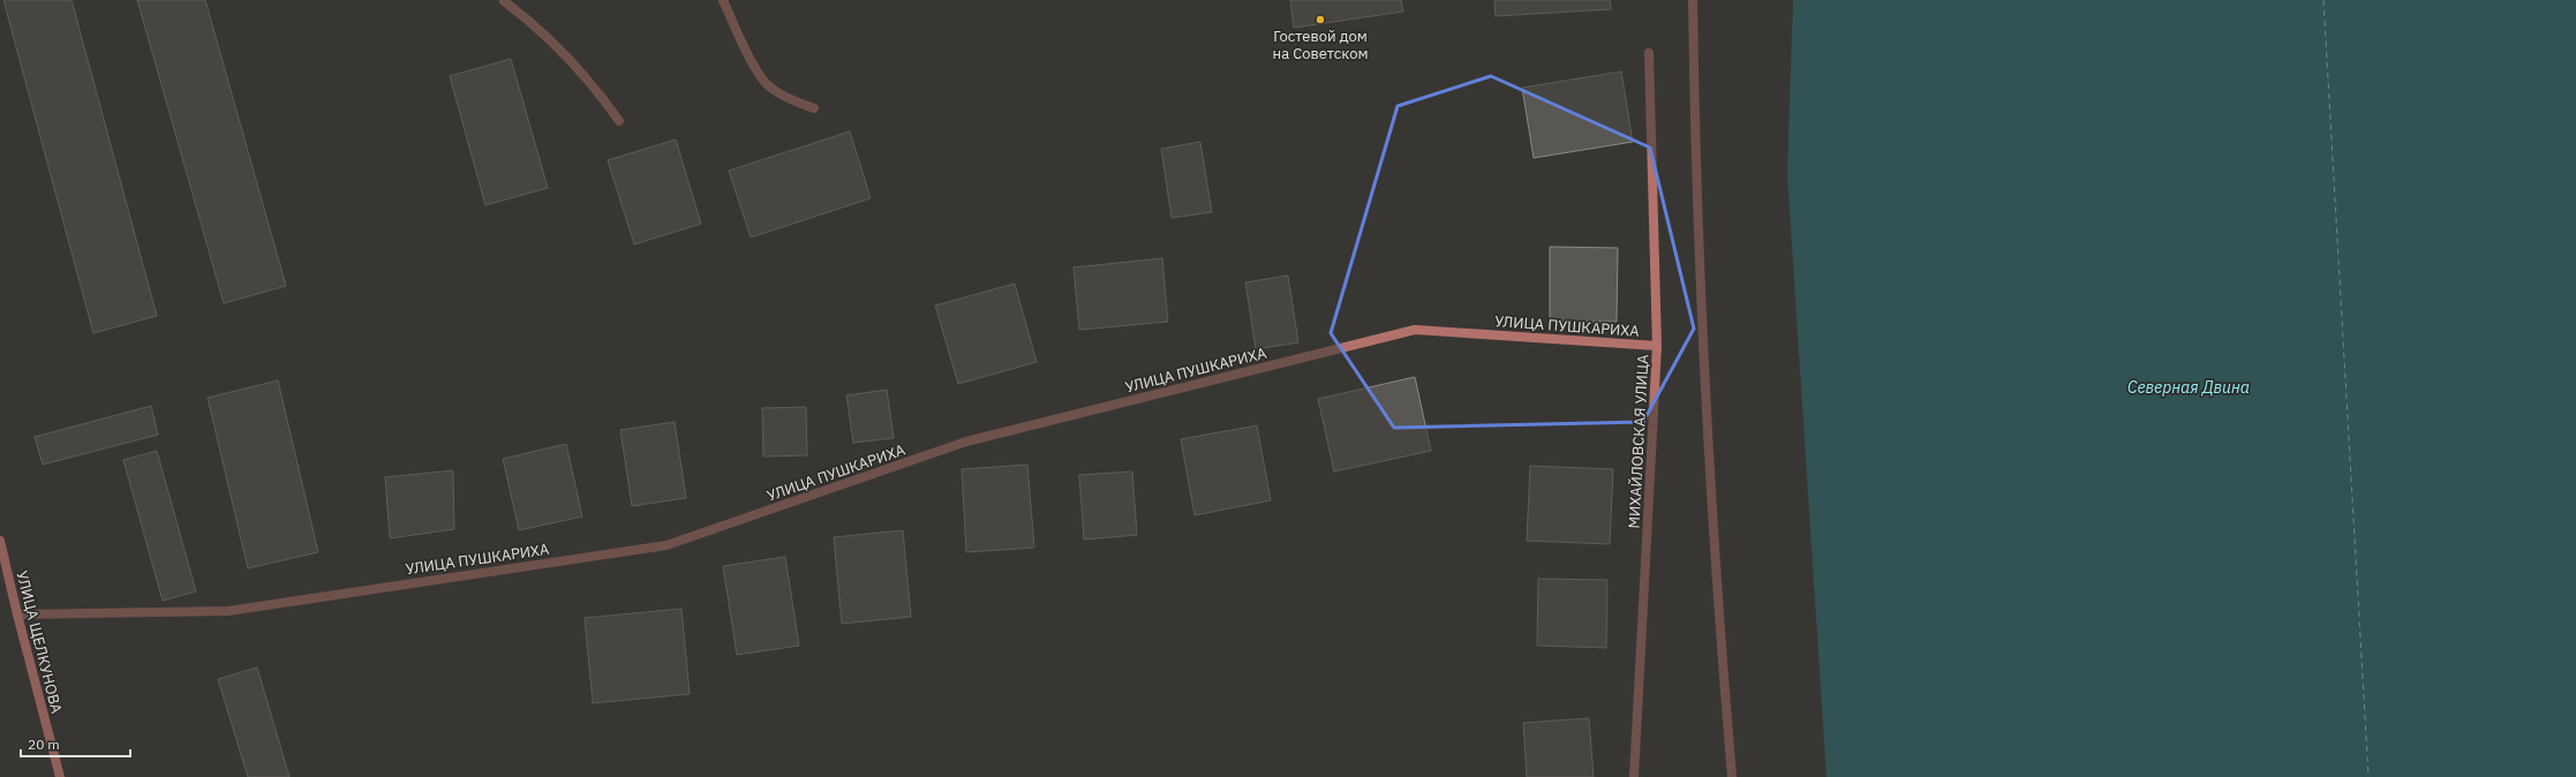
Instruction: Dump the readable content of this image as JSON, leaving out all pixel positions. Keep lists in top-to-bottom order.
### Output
{
  "streets": {
    "main road": ["УЛИЦА ЩЕЛКУНОВА"],
    "street": ["УЛИЦА ПУШКАРИХА", "МИХАЙЛОВСКАЯ УЛИЦА"]
  },
  "crossings": [
    ["УЛИЦА ПУШКАРИХА", "МИХАЙЛОВСКАЯ УЛИЦА"],
    ["УЛИЦА ПУШКАРИХА", "УЛИЦА ЩЕЛКУНОВА"]
  ],
  "water": ["Северная Двина"],
  "places": ["Гостевой дом на Советском"],
  "scale_bar": "20 m"
}
